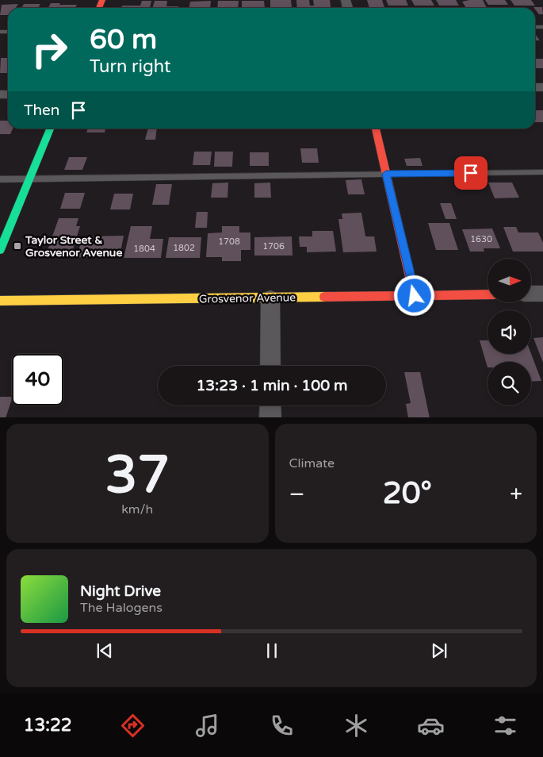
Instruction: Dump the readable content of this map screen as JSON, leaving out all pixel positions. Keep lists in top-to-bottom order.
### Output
{
  "streets": {
    "street": ["Grosvenor Avenue"]
  },
  "places": {
    "transit": ["Taylor Street & Grosvenor Avenue"]
  },
  "house_numbers": [
    "1630",
    "1708",
    "1706",
    "1802",
    "1804"
  ],
  "north": "right",
  "page": {
    "turn": ["60 m", "Turn right"],
    "then": "Then",
    "limit": "40",
    "trip": "13:23 · 1 min · 100 m",
    "tile": [
      ["37", "km/h"],
      "Climate"
    ],
    "heat": ["−", "20°", "+"],
    "song": ["Night Drive", "The Halogens"],
    "tabs": "13:22"
  }
}
